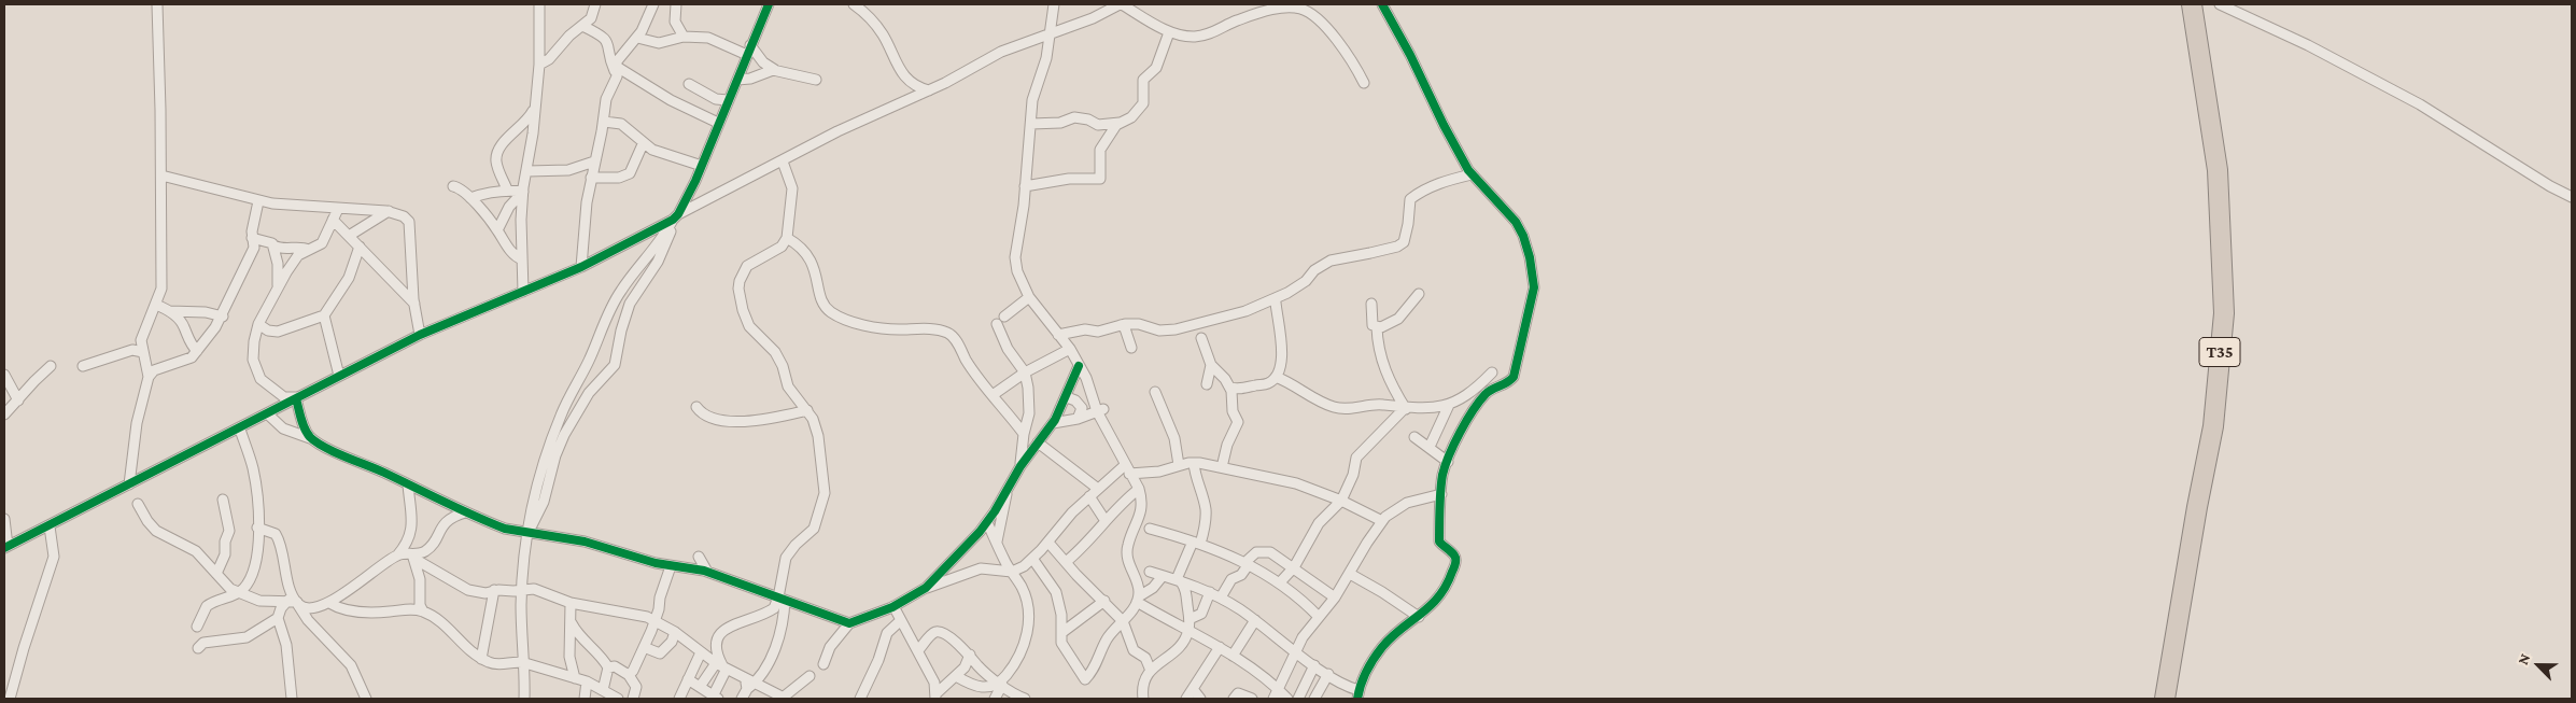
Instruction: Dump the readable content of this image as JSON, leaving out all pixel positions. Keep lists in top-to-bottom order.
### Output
{
  "streets": {
    "highway": ["T35"]
  },
  "north": "top left"
}
